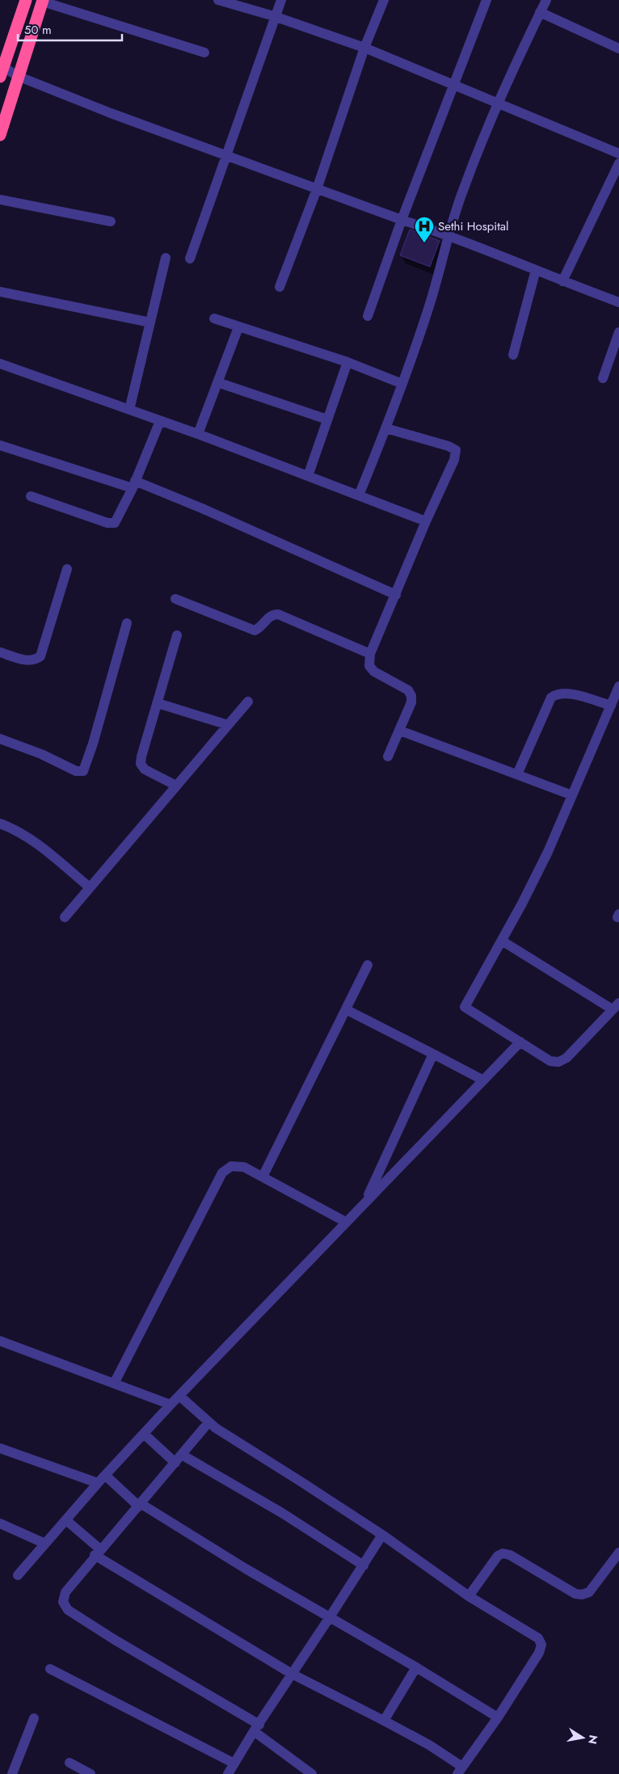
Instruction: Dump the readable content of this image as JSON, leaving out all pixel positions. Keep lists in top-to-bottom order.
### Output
{
  "places": {
    "hospital": ["Sethi Hospital"]
  },
  "scale_bar": "50 m",
  "north": "right"
}
